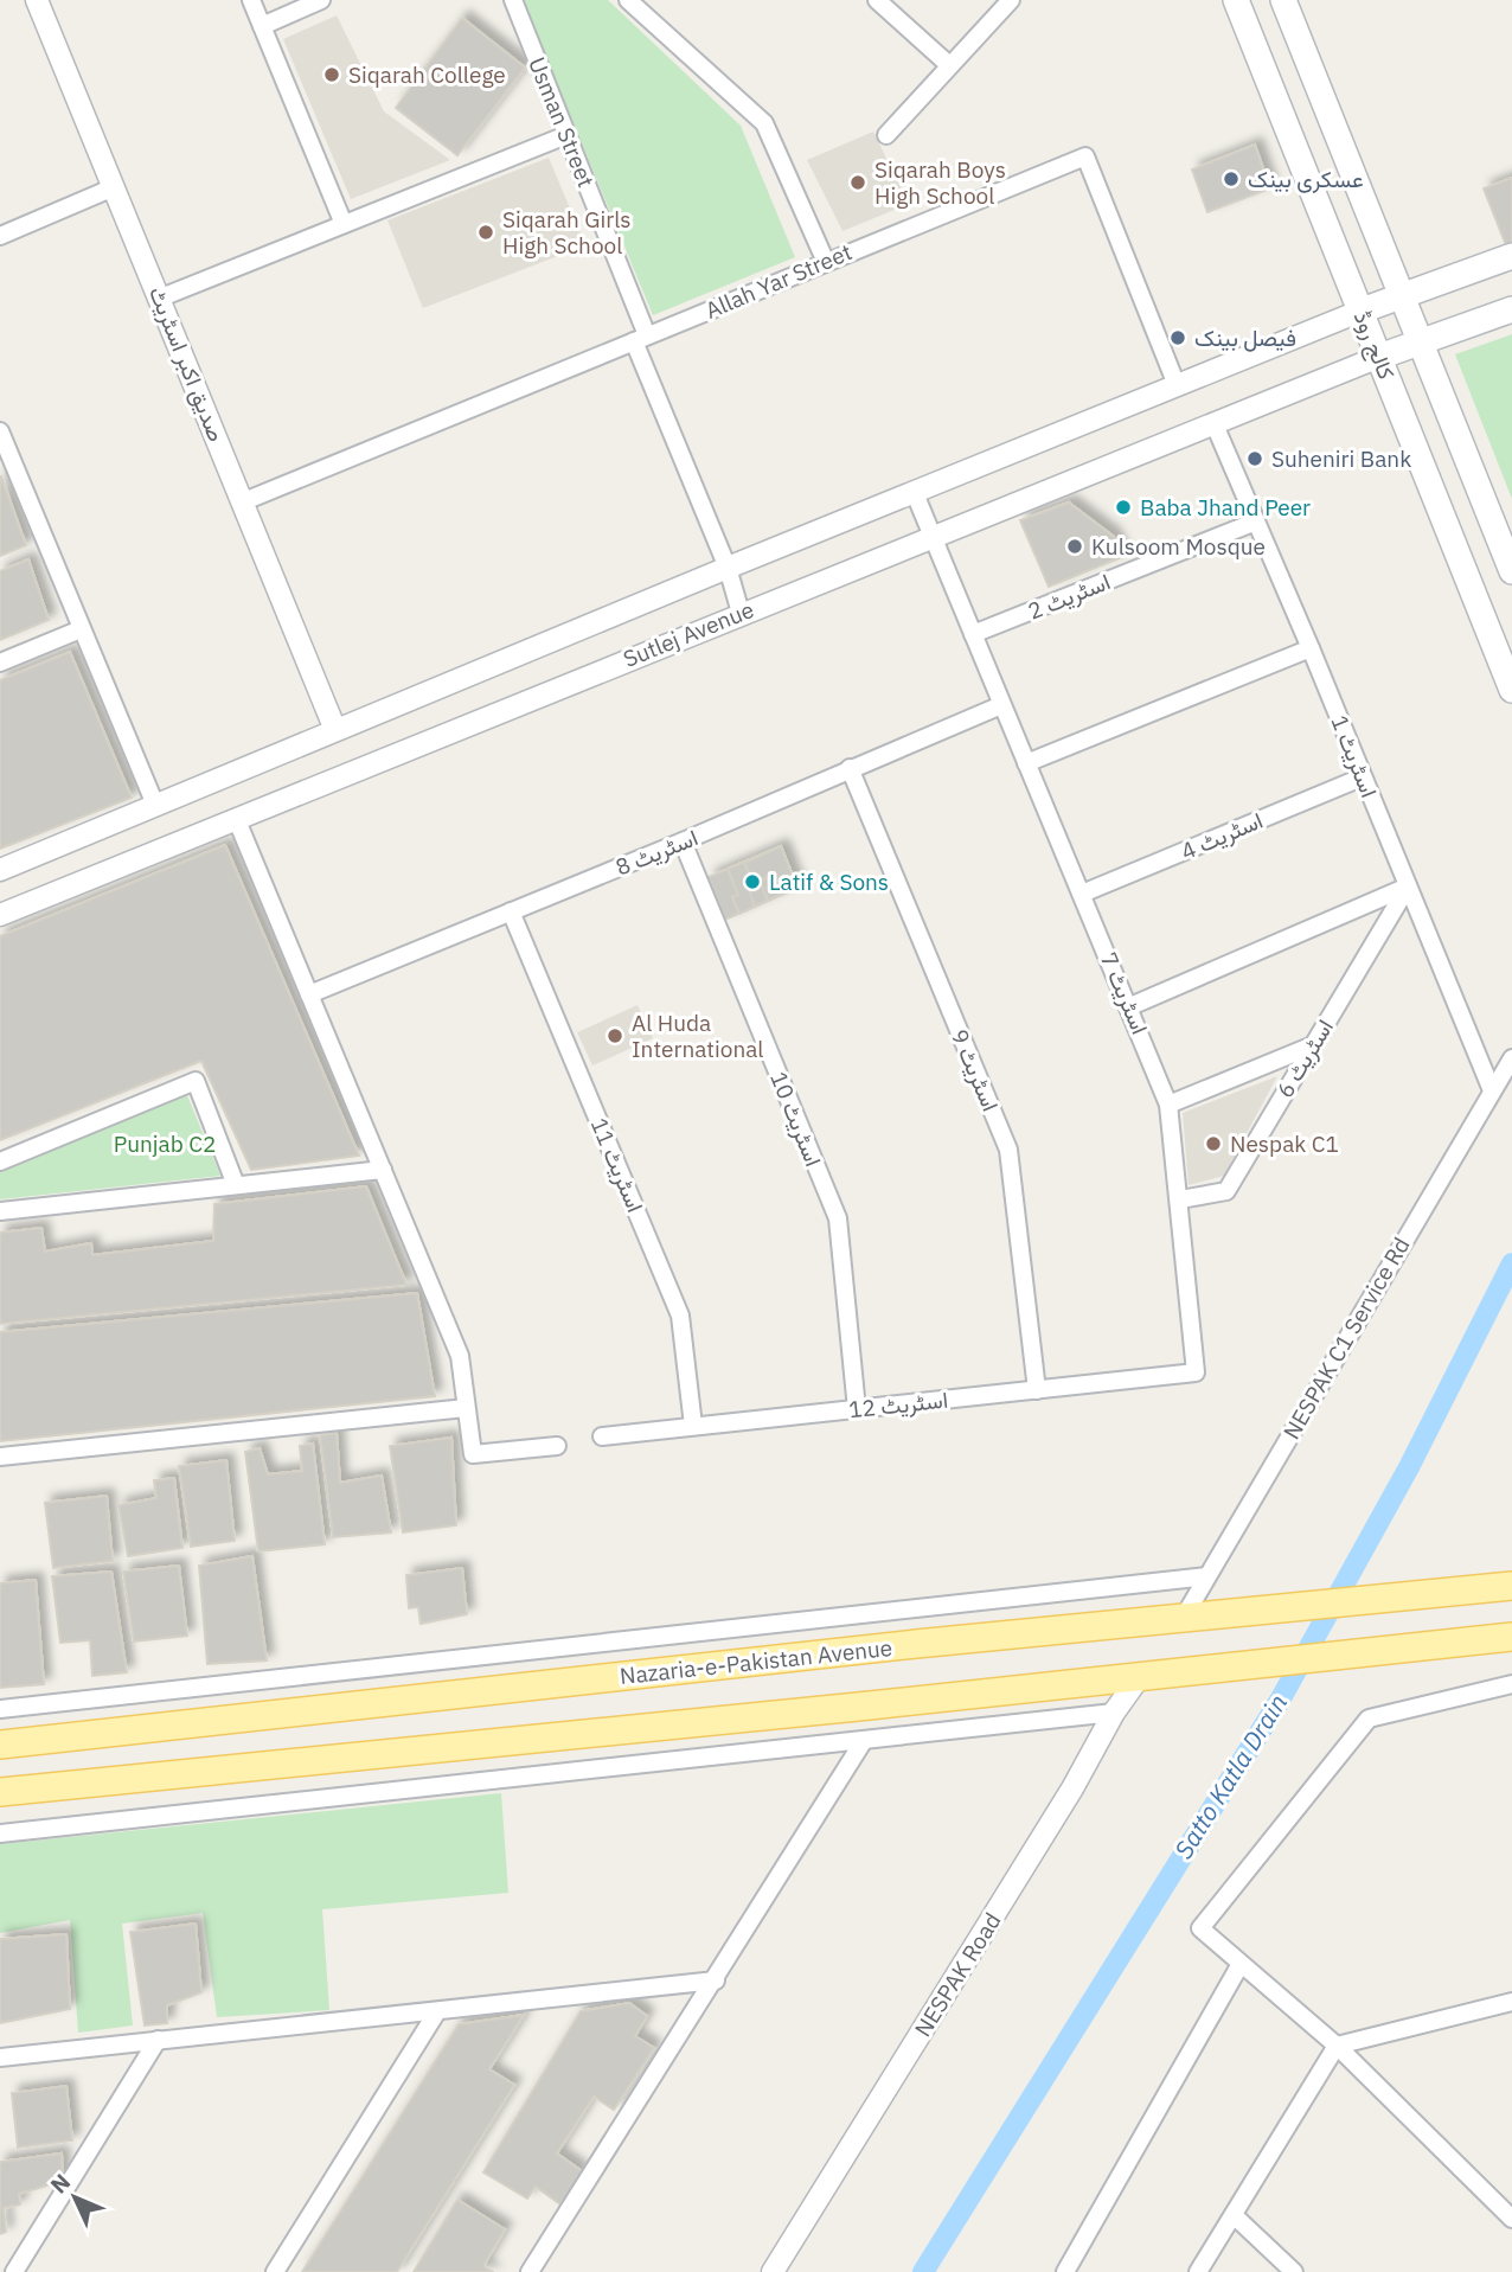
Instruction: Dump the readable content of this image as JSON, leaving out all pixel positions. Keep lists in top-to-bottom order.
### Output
{
  "streets": {
    "main road": ["کالج روڈ", "Nazaria-e-Pakistan Avenue"],
    "street": [
      "Usman Street",
      "Allah Yar Street",
      "صدیق اکبر اسٹریٹ",
      "اسٹریٹ 2",
      "Sutlej Avenue",
      "اسٹریٹ 1",
      "اسٹریٹ 4",
      "اسٹریٹ 8",
      "اسٹریٹ 7",
      "اسٹریٹ 6",
      "اسٹریٹ 9",
      "اسٹریٹ 10",
      "اسٹریٹ 11",
      "NESPAK C1 Service Rd",
      "اسٹریٹ 12",
      "NESPAK Road"
    ]
  },
  "crossings": [
    ["Usman Street", "Allah Yar Street"],
    ["Usman Street", "Sutlej Avenue"],
    ["Allah Yar Street", "صدیق اکبر اسٹریٹ"],
    ["Allah Yar Street", "Sutlej Avenue"],
    ["کالج روڈ", "Sutlej Avenue"],
    ["صدیق اکبر اسٹریٹ", "Sutlej Avenue"],
    ["اسٹریٹ 2", "اسٹریٹ 1"],
    ["اسٹریٹ 2", "اسٹریٹ 7"],
    ["Sutlej Avenue", "اسٹریٹ 1"],
    ["Sutlej Avenue", "اسٹریٹ 7"],
    ["اسٹریٹ 1", "اسٹریٹ 4"],
    ["اسٹریٹ 1", "اسٹریٹ 6"],
    ["اسٹریٹ 1", "NESPAK C1 Service Rd"],
    ["اسٹریٹ 4", "اسٹریٹ 7"],
    ["اسٹریٹ 8", "اسٹریٹ 7"],
    ["اسٹریٹ 8", "اسٹریٹ 9"],
    ["اسٹریٹ 8", "اسٹریٹ 10"],
    ["اسٹریٹ 8", "اسٹریٹ 11"],
    ["اسٹریٹ 7", "اسٹریٹ 6"],
    ["اسٹریٹ 7", "اسٹریٹ 12"],
    ["اسٹریٹ 9", "اسٹریٹ 12"],
    ["اسٹریٹ 10", "اسٹریٹ 12"],
    ["اسٹریٹ 11", "اسٹریٹ 12"],
    ["NESPAK C1 Service Rd", "Nazaria-e-Pakistan Avenue"]
  ],
  "water": ["Satto Katla Drain"],
  "parks": ["Punjab C2"],
  "places": [
    "Siqarah College",
    "عسکری بینک",
    "Siqarah Boys High School",
    "Siqarah Girls High School",
    "فیصل بینک",
    "Suheniri Bank",
    "Baba Jhand Peer",
    "Kulsoom Mosque",
    "Latif & Sons",
    "Al Huda International",
    "Nespak C1"
  ],
  "north": "top left"
}
